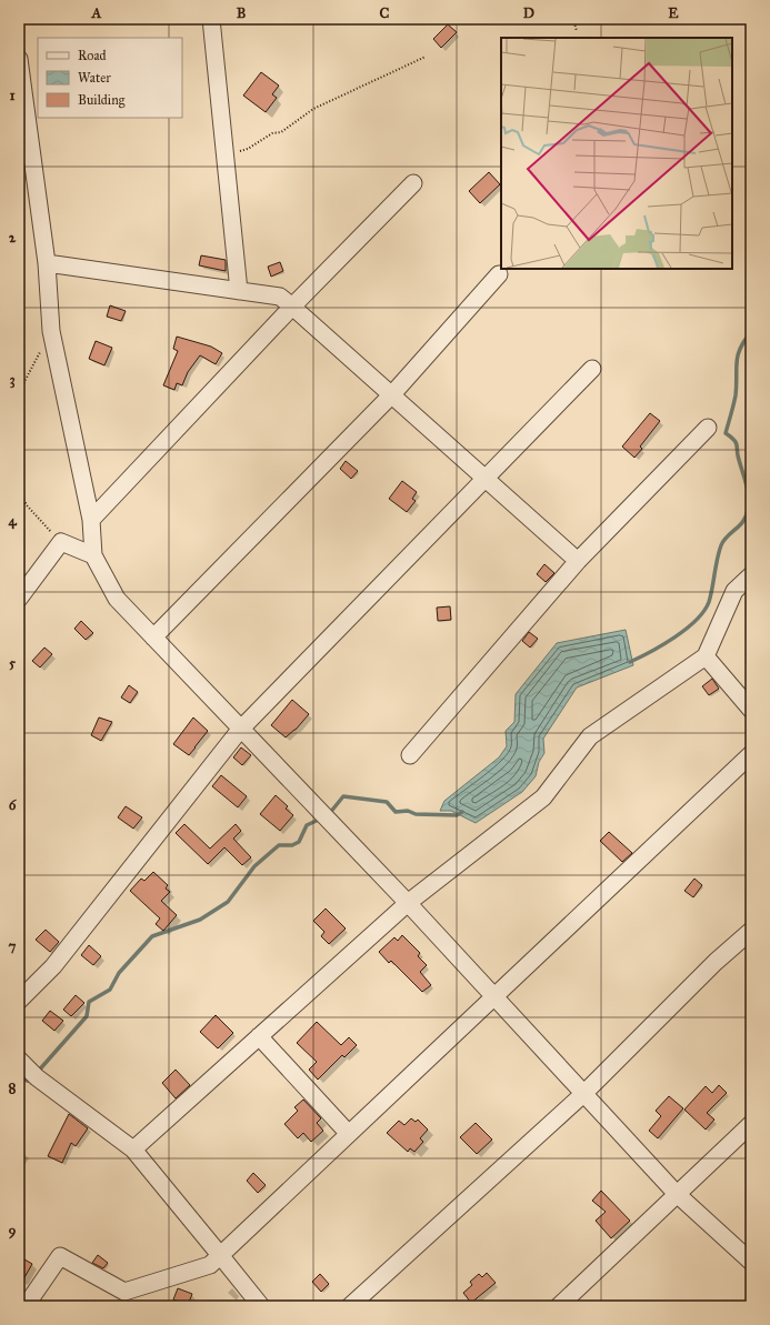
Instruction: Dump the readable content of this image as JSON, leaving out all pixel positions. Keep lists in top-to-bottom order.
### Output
{
  "legend": ["Road", "Water", "Building"],
  "grid": {
    "columns": [
      "A",
      "B",
      "C",
      "D",
      "E"
    ],
    "rows": [
      "1",
      "2",
      "3",
      "4",
      "5",
      "6",
      "7",
      "8",
      "9"
    ]
  }
}
